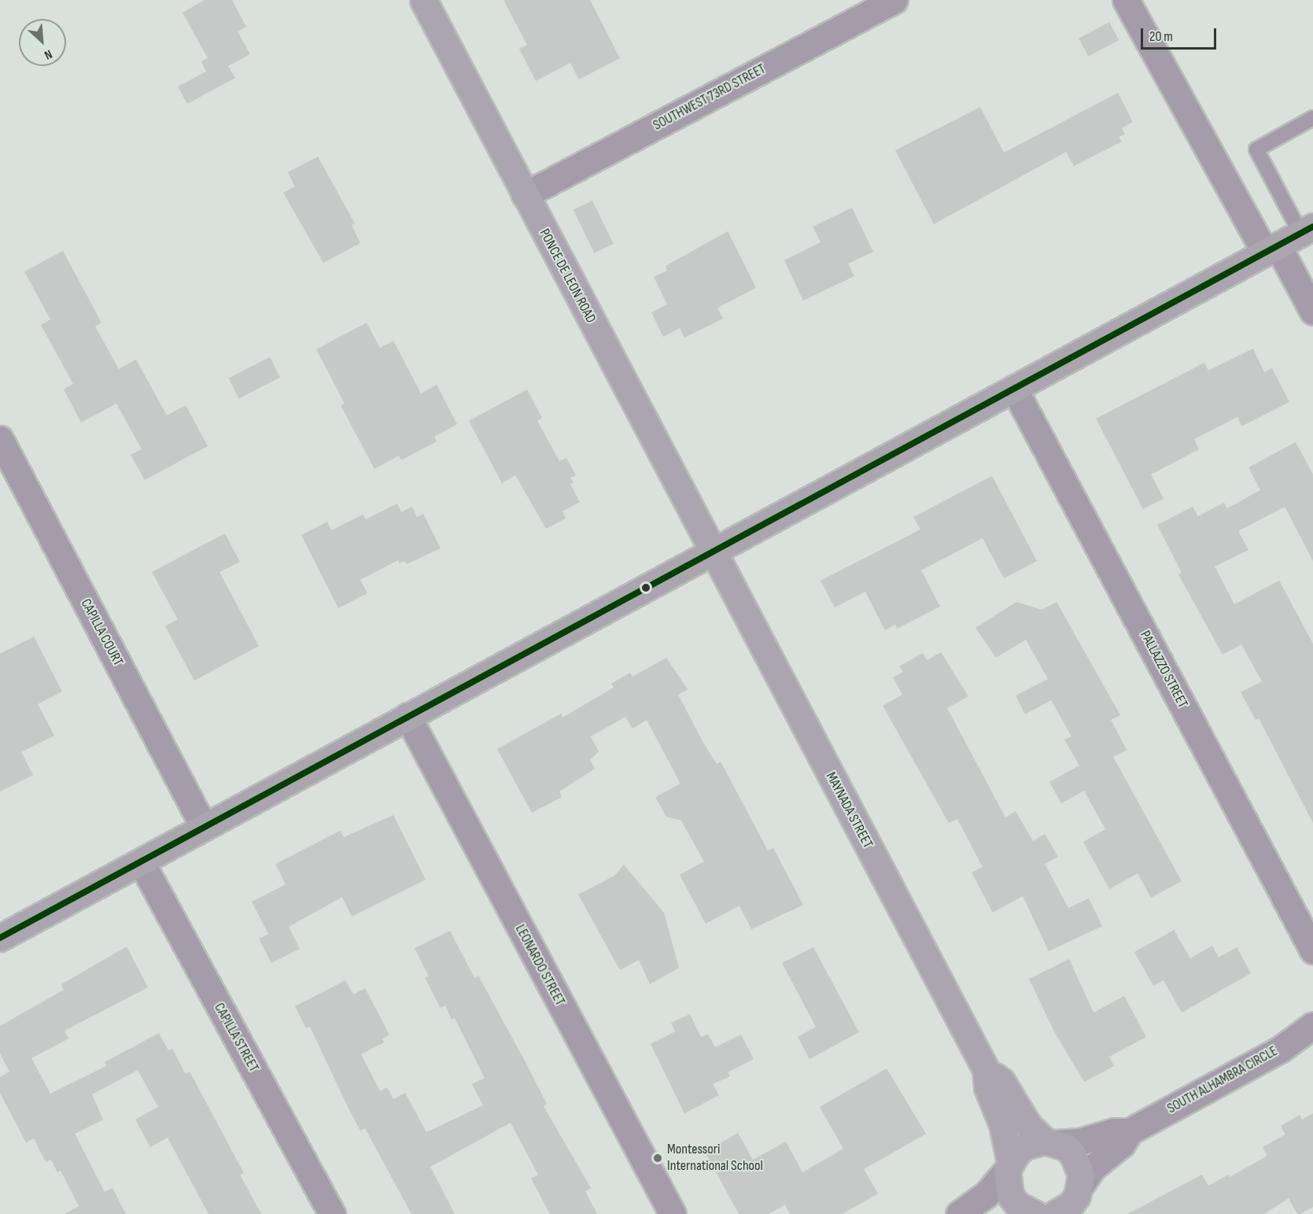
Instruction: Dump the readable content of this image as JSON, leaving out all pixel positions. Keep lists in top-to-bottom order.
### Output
{
  "streets": {
    "street": [
      "SOUTHWEST 73RD STREET",
      "PONCE DE LEON ROAD",
      "CAPILLA COURT",
      "PALLAZZO STREET",
      "MAYNADA STREET",
      "LEONARDO STREET",
      "CAPILLA STREET",
      "SOUTH ALHAMBRA CIRCLE"
    ]
  },
  "crossings": [
    ["SOUTHWEST 73RD STREET", "PONCE DE LEON ROAD"],
    ["PONCE DE LEON ROAD", "MAYNADA STREET"],
    ["MAYNADA STREET", "SOUTH ALHAMBRA CIRCLE"]
  ],
  "places": ["Montessori International School"],
  "scale_bar": "20 m",
  "north": "bottom right"
}
